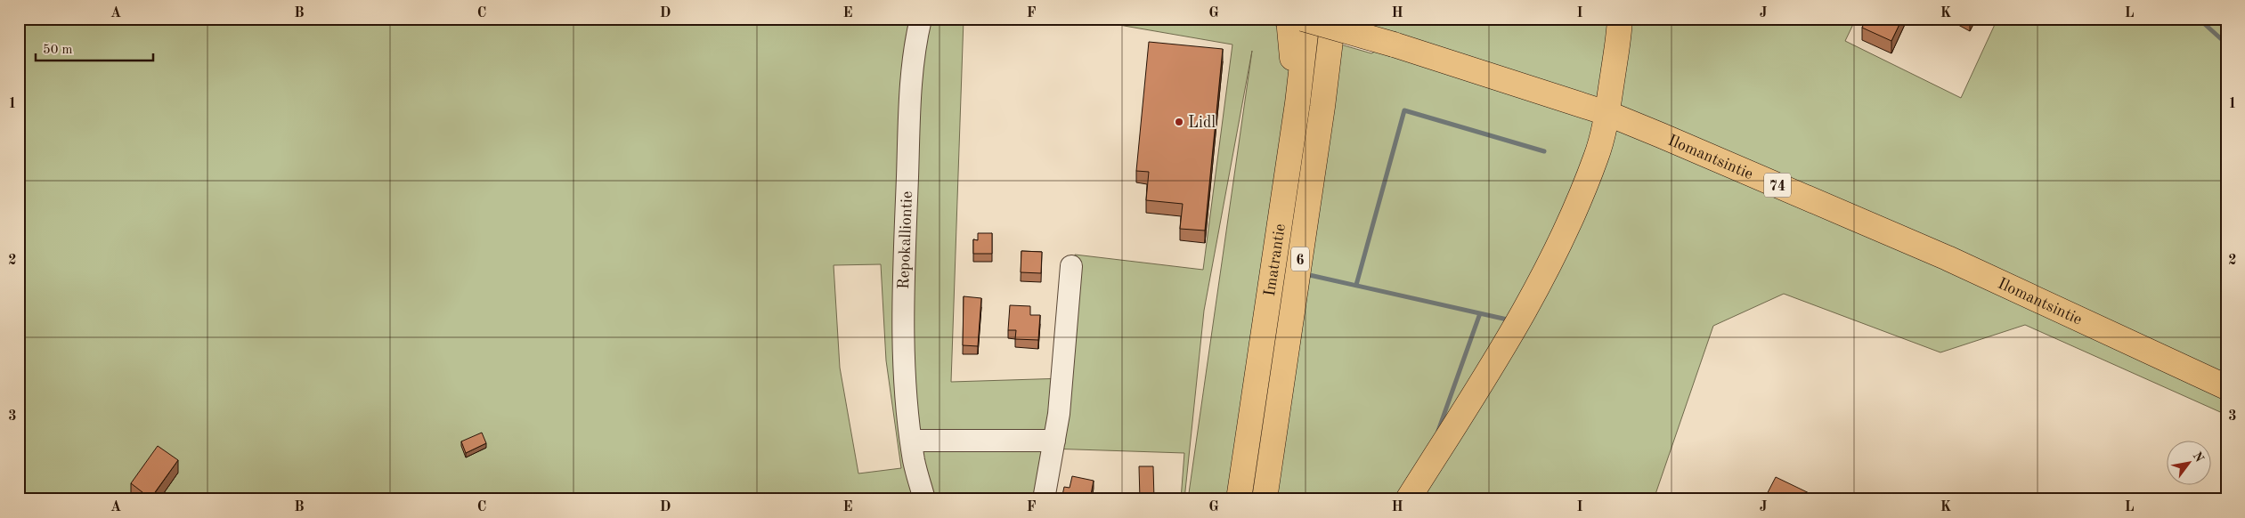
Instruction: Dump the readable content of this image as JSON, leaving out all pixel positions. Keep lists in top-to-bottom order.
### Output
{
  "streets": {
    "main road": [
      "Ilomantsintie",
      "74",
      "Imatrantie",
      "6"
    ],
    "street": ["Repokalliontie"]
  },
  "places": ["Lidl"],
  "scale_bar": "50 m",
  "north": "top right",
  "grid": {
    "columns": [
      "A",
      "B",
      "C",
      "D",
      "E",
      "F",
      "G",
      "H",
      "I",
      "J",
      "K",
      "L"
    ],
    "rows": ["1", "2", "3"]
  }
}
